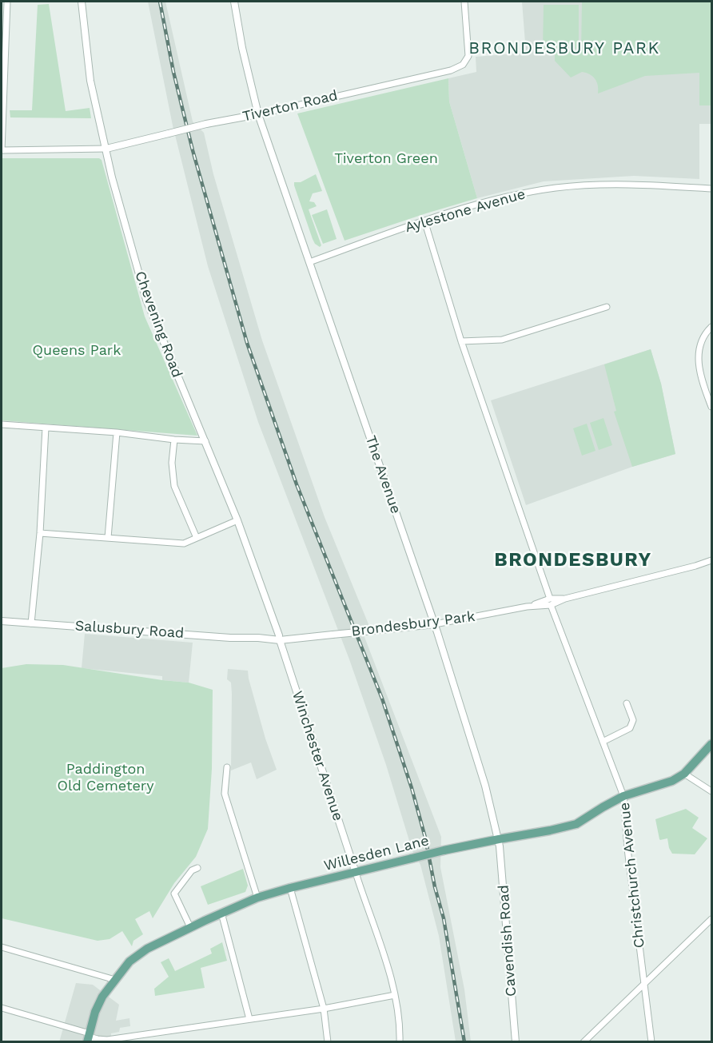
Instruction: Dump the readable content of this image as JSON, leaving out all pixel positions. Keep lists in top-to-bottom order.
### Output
{
  "streets": {
    "main road": ["Willesden Lane"],
    "street": [
      "Tiverton Road",
      "Aylestone Avenue",
      "Chevening Road",
      "The Avenue",
      "Brondesbury Park",
      "Salusbury Road",
      "Winchester Avenue",
      "Christchurch Avenue",
      "Cavendish Road"
    ]
  },
  "crossings": [
    ["Tiverton Road", "Chevening Road"],
    ["Tiverton Road", "The Avenue"],
    ["Aylestone Avenue", "The Avenue"],
    ["Chevening Road", "Brondesbury Park"],
    ["Chevening Road", "Salusbury Road"],
    ["Chevening Road", "Winchester Avenue"],
    ["The Avenue", "Brondesbury Park"],
    ["The Avenue", "Willesden Lane"],
    ["The Avenue", "Cavendish Road"],
    ["Brondesbury Park", "Salusbury Road"],
    ["Brondesbury Park", "Winchester Avenue"],
    ["Brondesbury Park", "Christchurch Avenue"],
    ["Salusbury Road", "Winchester Avenue"],
    ["Winchester Avenue", "Willesden Lane"],
    ["Willesden Lane", "Christchurch Avenue"],
    ["Willesden Lane", "Cavendish Road"]
  ],
  "districts": ["BRONDESBURY PARK", "BRONDESBURY"],
  "parks": ["Tiverton Green", "Queens Park", "Paddington Old Cemetery"]
}
